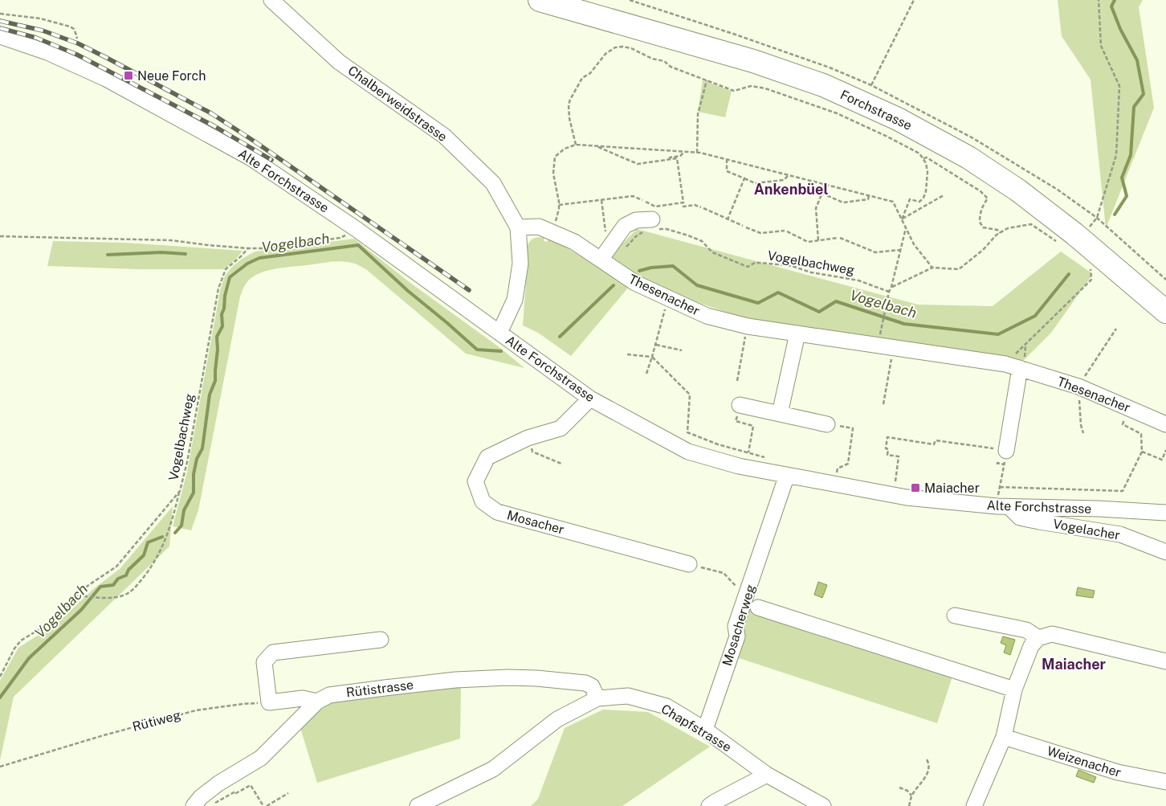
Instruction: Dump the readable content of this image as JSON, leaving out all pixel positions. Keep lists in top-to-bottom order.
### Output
{
  "streets": {
    "highway": ["Forchstrasse"],
    "street": [
      "Chalberweidstrasse",
      "Alte Forchstrasse",
      "Thesenacher",
      "Mosacher",
      "Vogelacher",
      "Mosacherweg",
      "Rütistrasse",
      "Chapfstrasse",
      "Weizenacher"
    ],
    "path": ["Vogelbachweg", "Rütiweg"]
  },
  "crossings": [
    ["Chalberweidstrasse", "Alte Forchstrasse"],
    ["Chalberweidstrasse", "Thesenacher"],
    ["Alte Forchstrasse", "Mosacher"],
    ["Alte Forchstrasse", "Vogelacher"],
    ["Alte Forchstrasse", "Mosacherweg"],
    ["Mosacherweg", "Chapfstrasse"],
    ["Rütistrasse", "Chapfstrasse"]
  ],
  "districts": ["Ankenbüel", "Maiacher"],
  "water": ["Vogelbach"],
  "places": {
    "transit": ["Neue Forch", "Maiacher"]
  }
}
